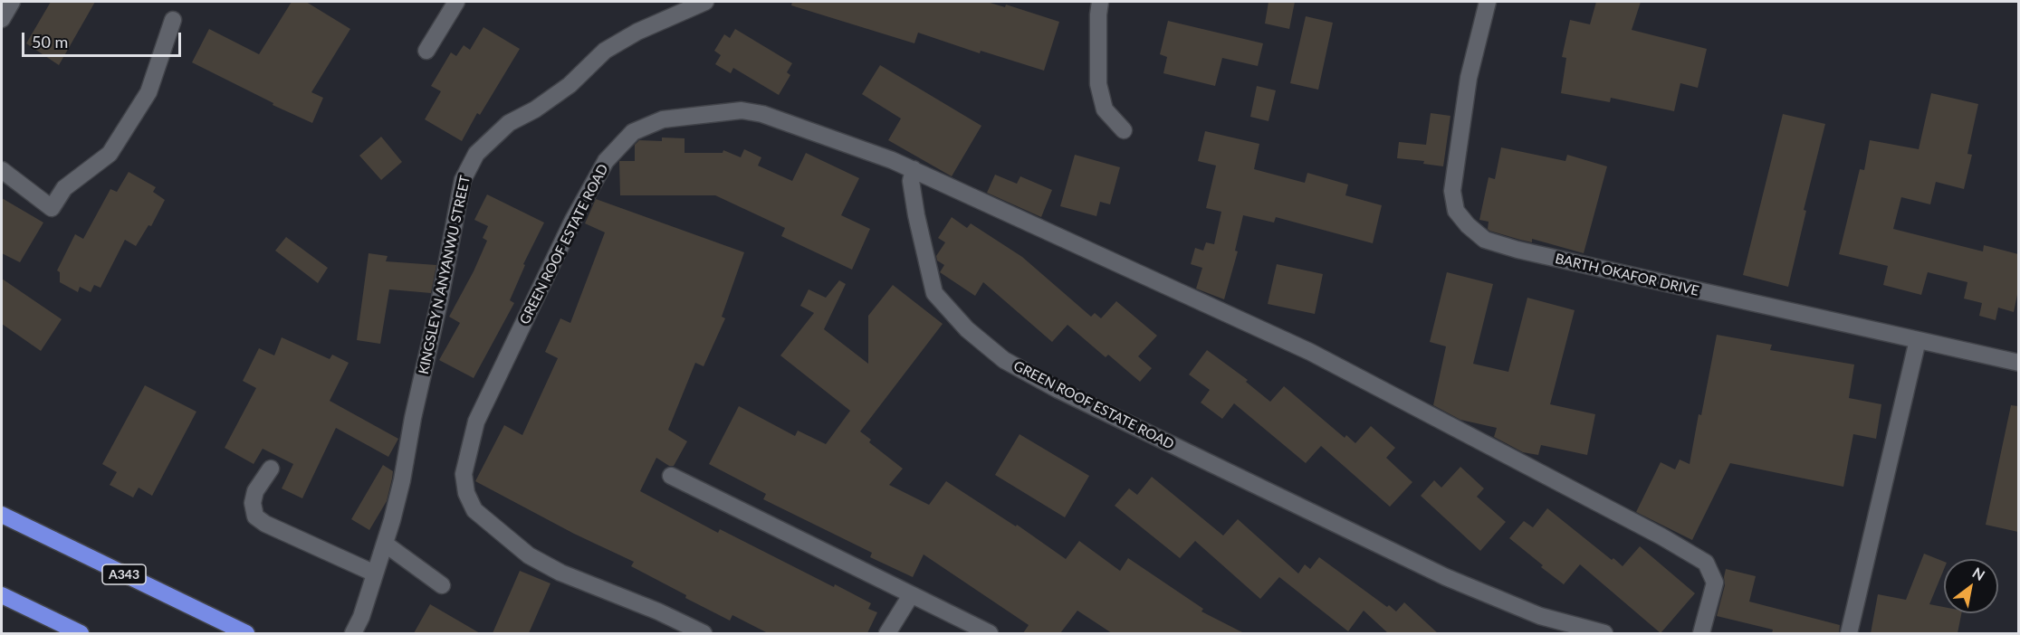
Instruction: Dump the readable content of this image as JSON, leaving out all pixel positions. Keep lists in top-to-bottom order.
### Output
{
  "streets": {
    "highway": ["A343"],
    "street": ["GREEN ROOF ESTATE ROAD", "KINGSLEY N ANYANWU STREET", "BARTH OKAFOR DRIVE"]
  },
  "scale_bar": "50 m",
  "north": "top right"
}
